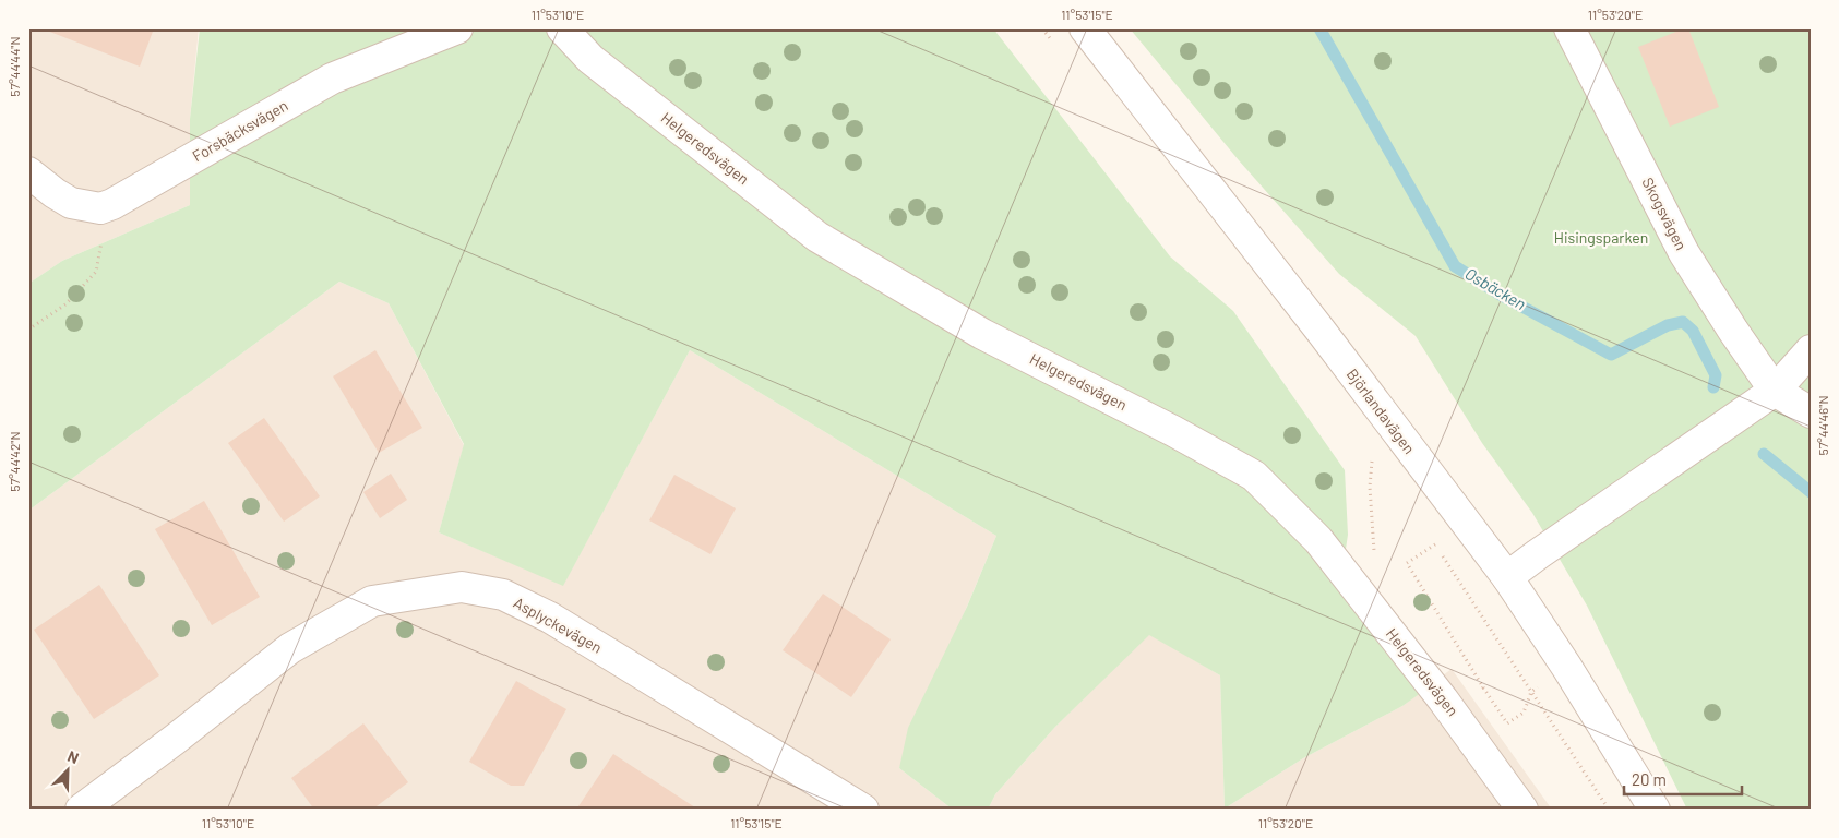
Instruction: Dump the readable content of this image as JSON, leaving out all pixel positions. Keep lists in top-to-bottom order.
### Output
{
  "streets": {
    "street": [
      "Forsbäcksvägen",
      "Helgeredsvägen",
      "Skogsvägen",
      "Björlandavägen",
      "Asplyckevägen"
    ]
  },
  "water": ["Osbäcken"],
  "parks": ["Hisingsparken"],
  "scale_bar": "20 m",
  "north": "top right",
  "coordinates": [
    "11°53'10\"E",
    "11°53'15\"E",
    "11°53'20\"E",
    "57°44'44\"N",
    "57°44'46\"N",
    "57°44'42\"N"
  ]
}
